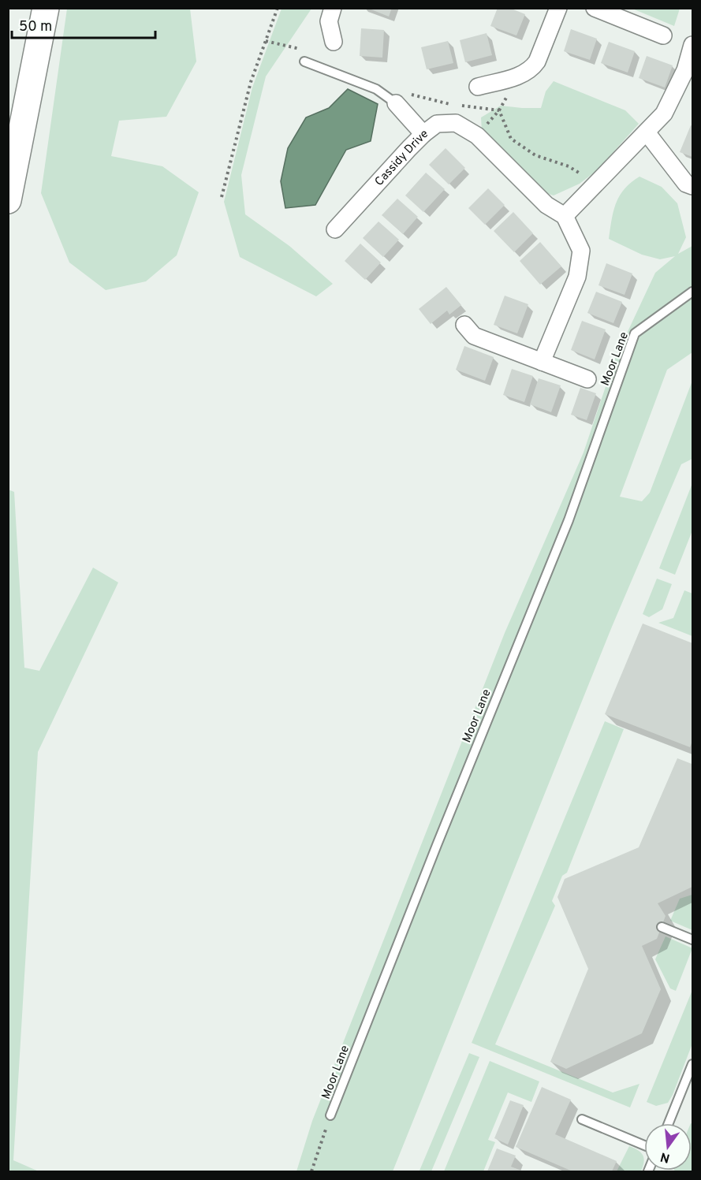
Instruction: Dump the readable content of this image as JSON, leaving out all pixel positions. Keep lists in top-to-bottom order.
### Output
{
  "streets": {
    "street": ["Cassidy Drive"],
    "lane": ["Moor Lane"]
  },
  "scale_bar": "50 m",
  "north": "bottom"
}
